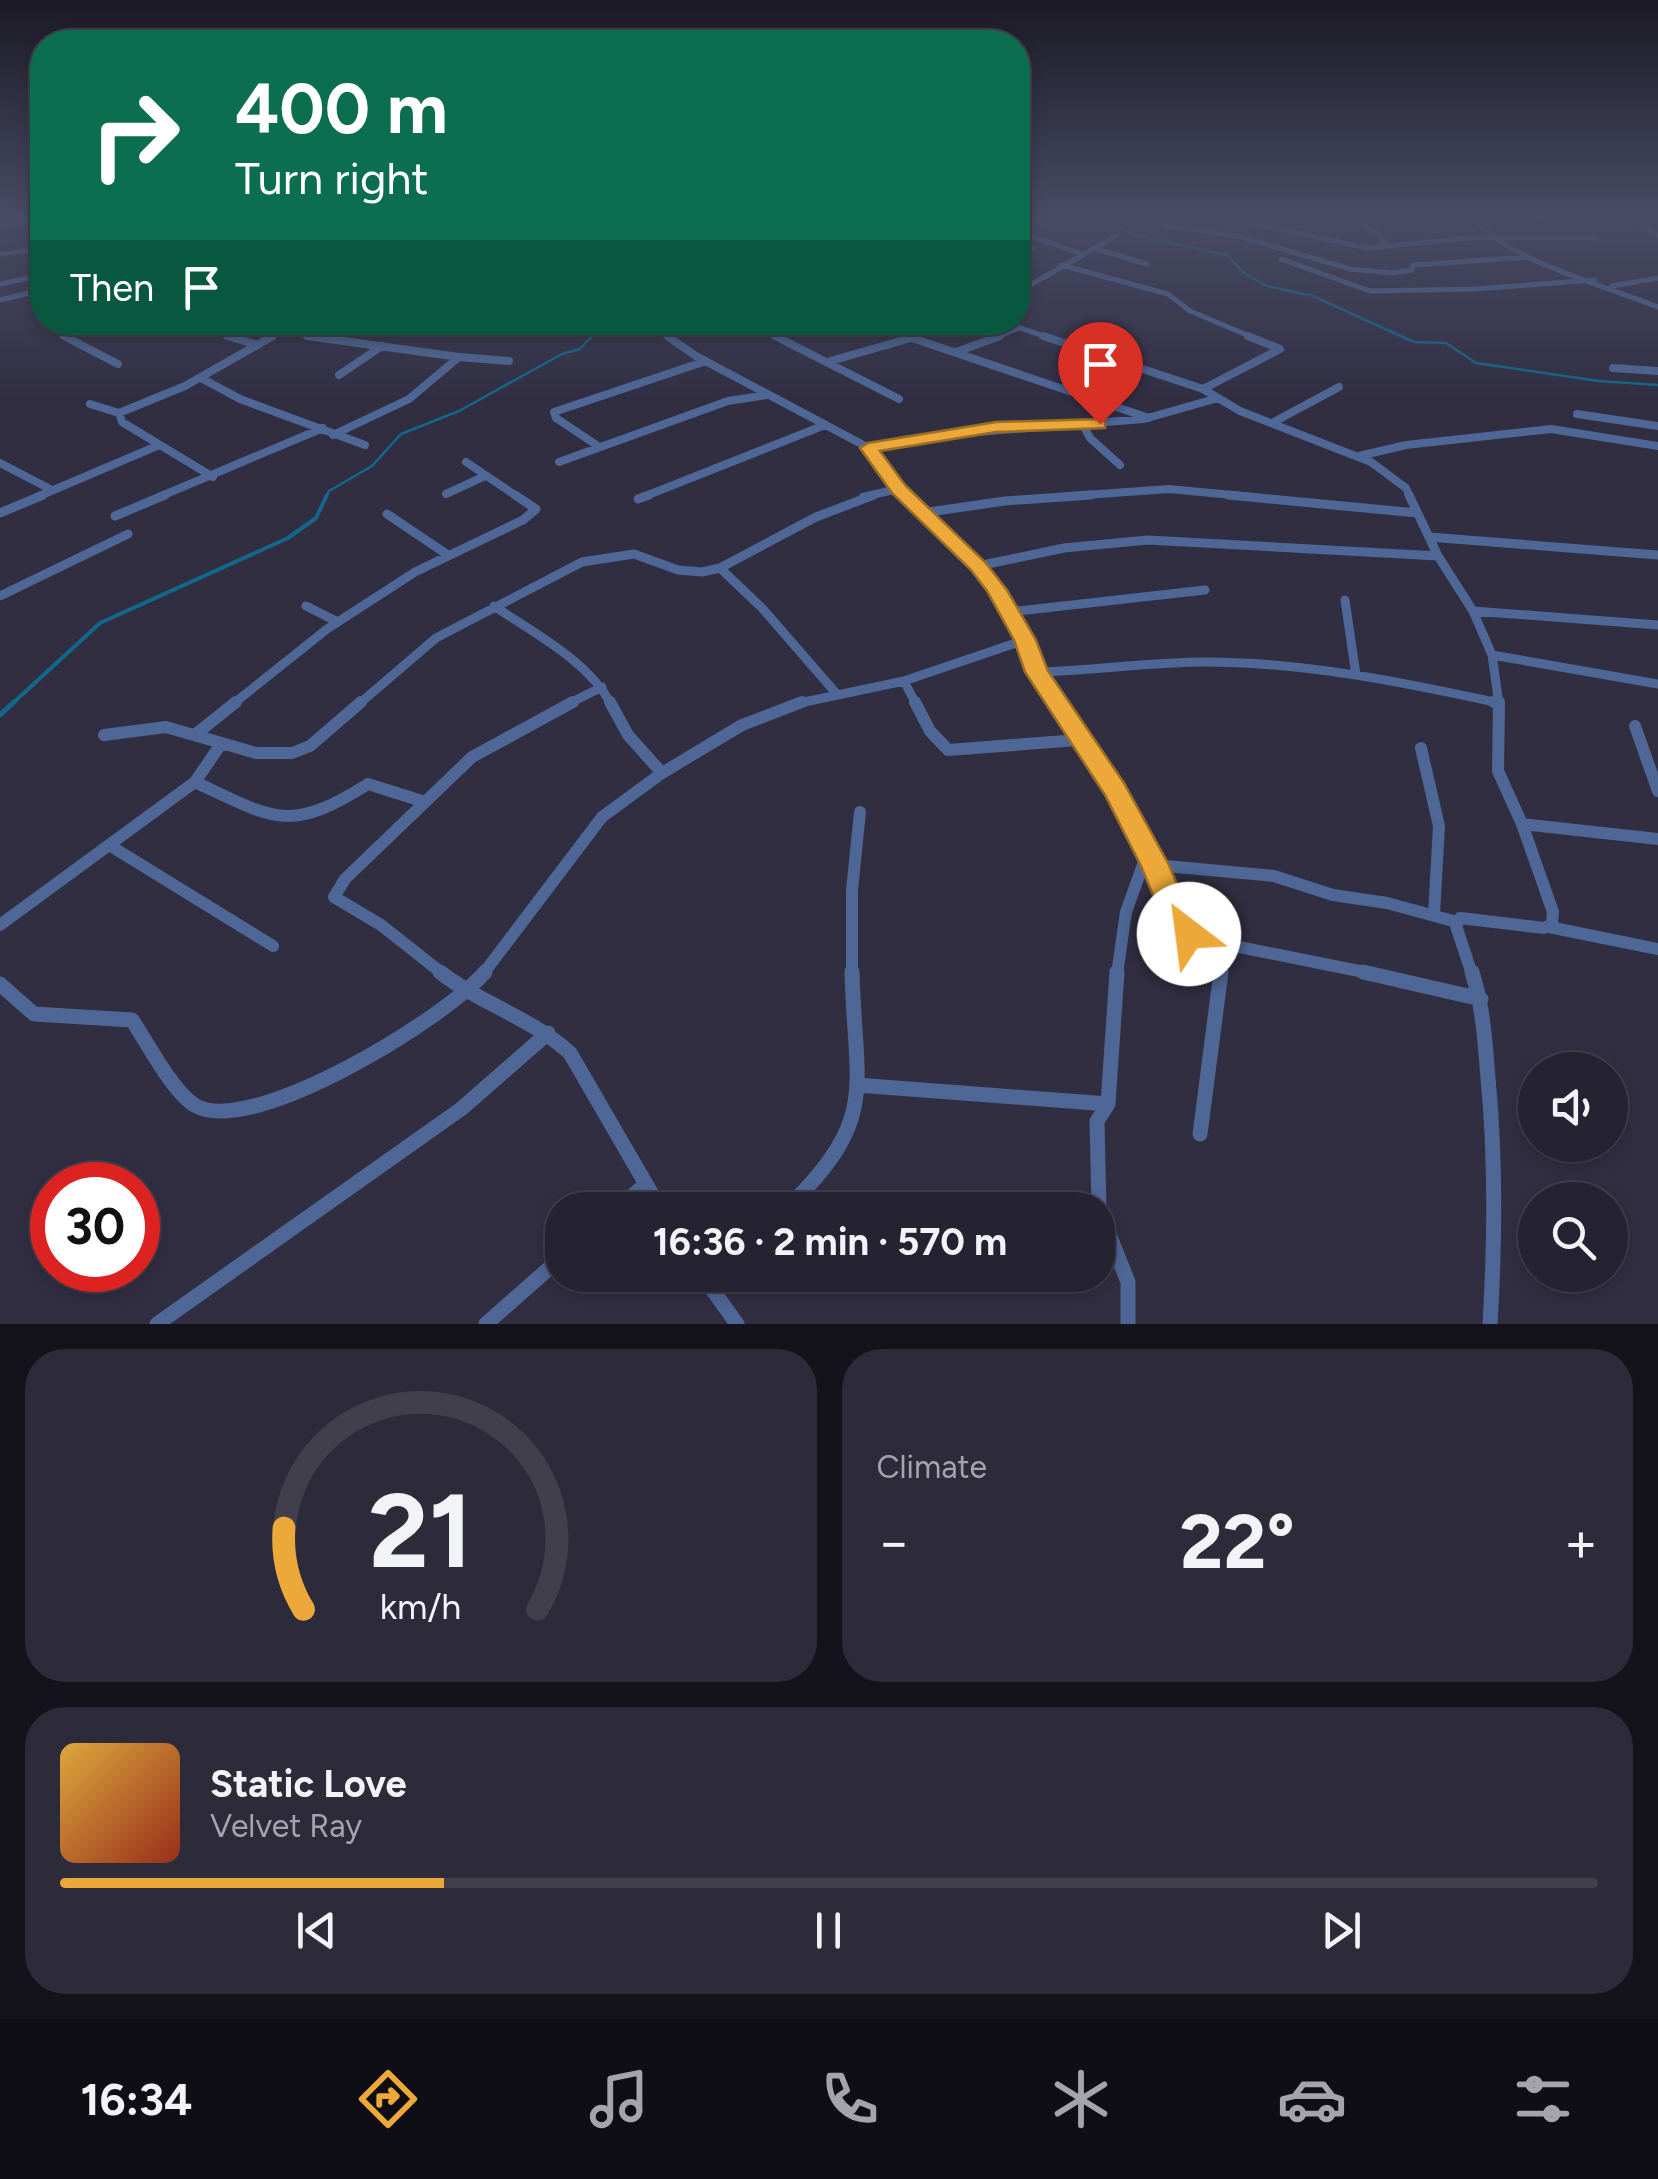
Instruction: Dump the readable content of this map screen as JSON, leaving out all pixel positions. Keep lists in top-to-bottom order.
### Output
{
  "page": {
    "turn": ["400 m", "Turn right"],
    "then": "Then",
    "limit": "30",
    "trip": "16:36 · 2 min · 570 m",
    "tile": "Climate",
    "heat": ["−", "22°", "+"],
    "song": ["Static Love", "Velvet Ray"],
    "tabs": "16:34",
    "gauge": ["21", "km/h"]
  }
}
